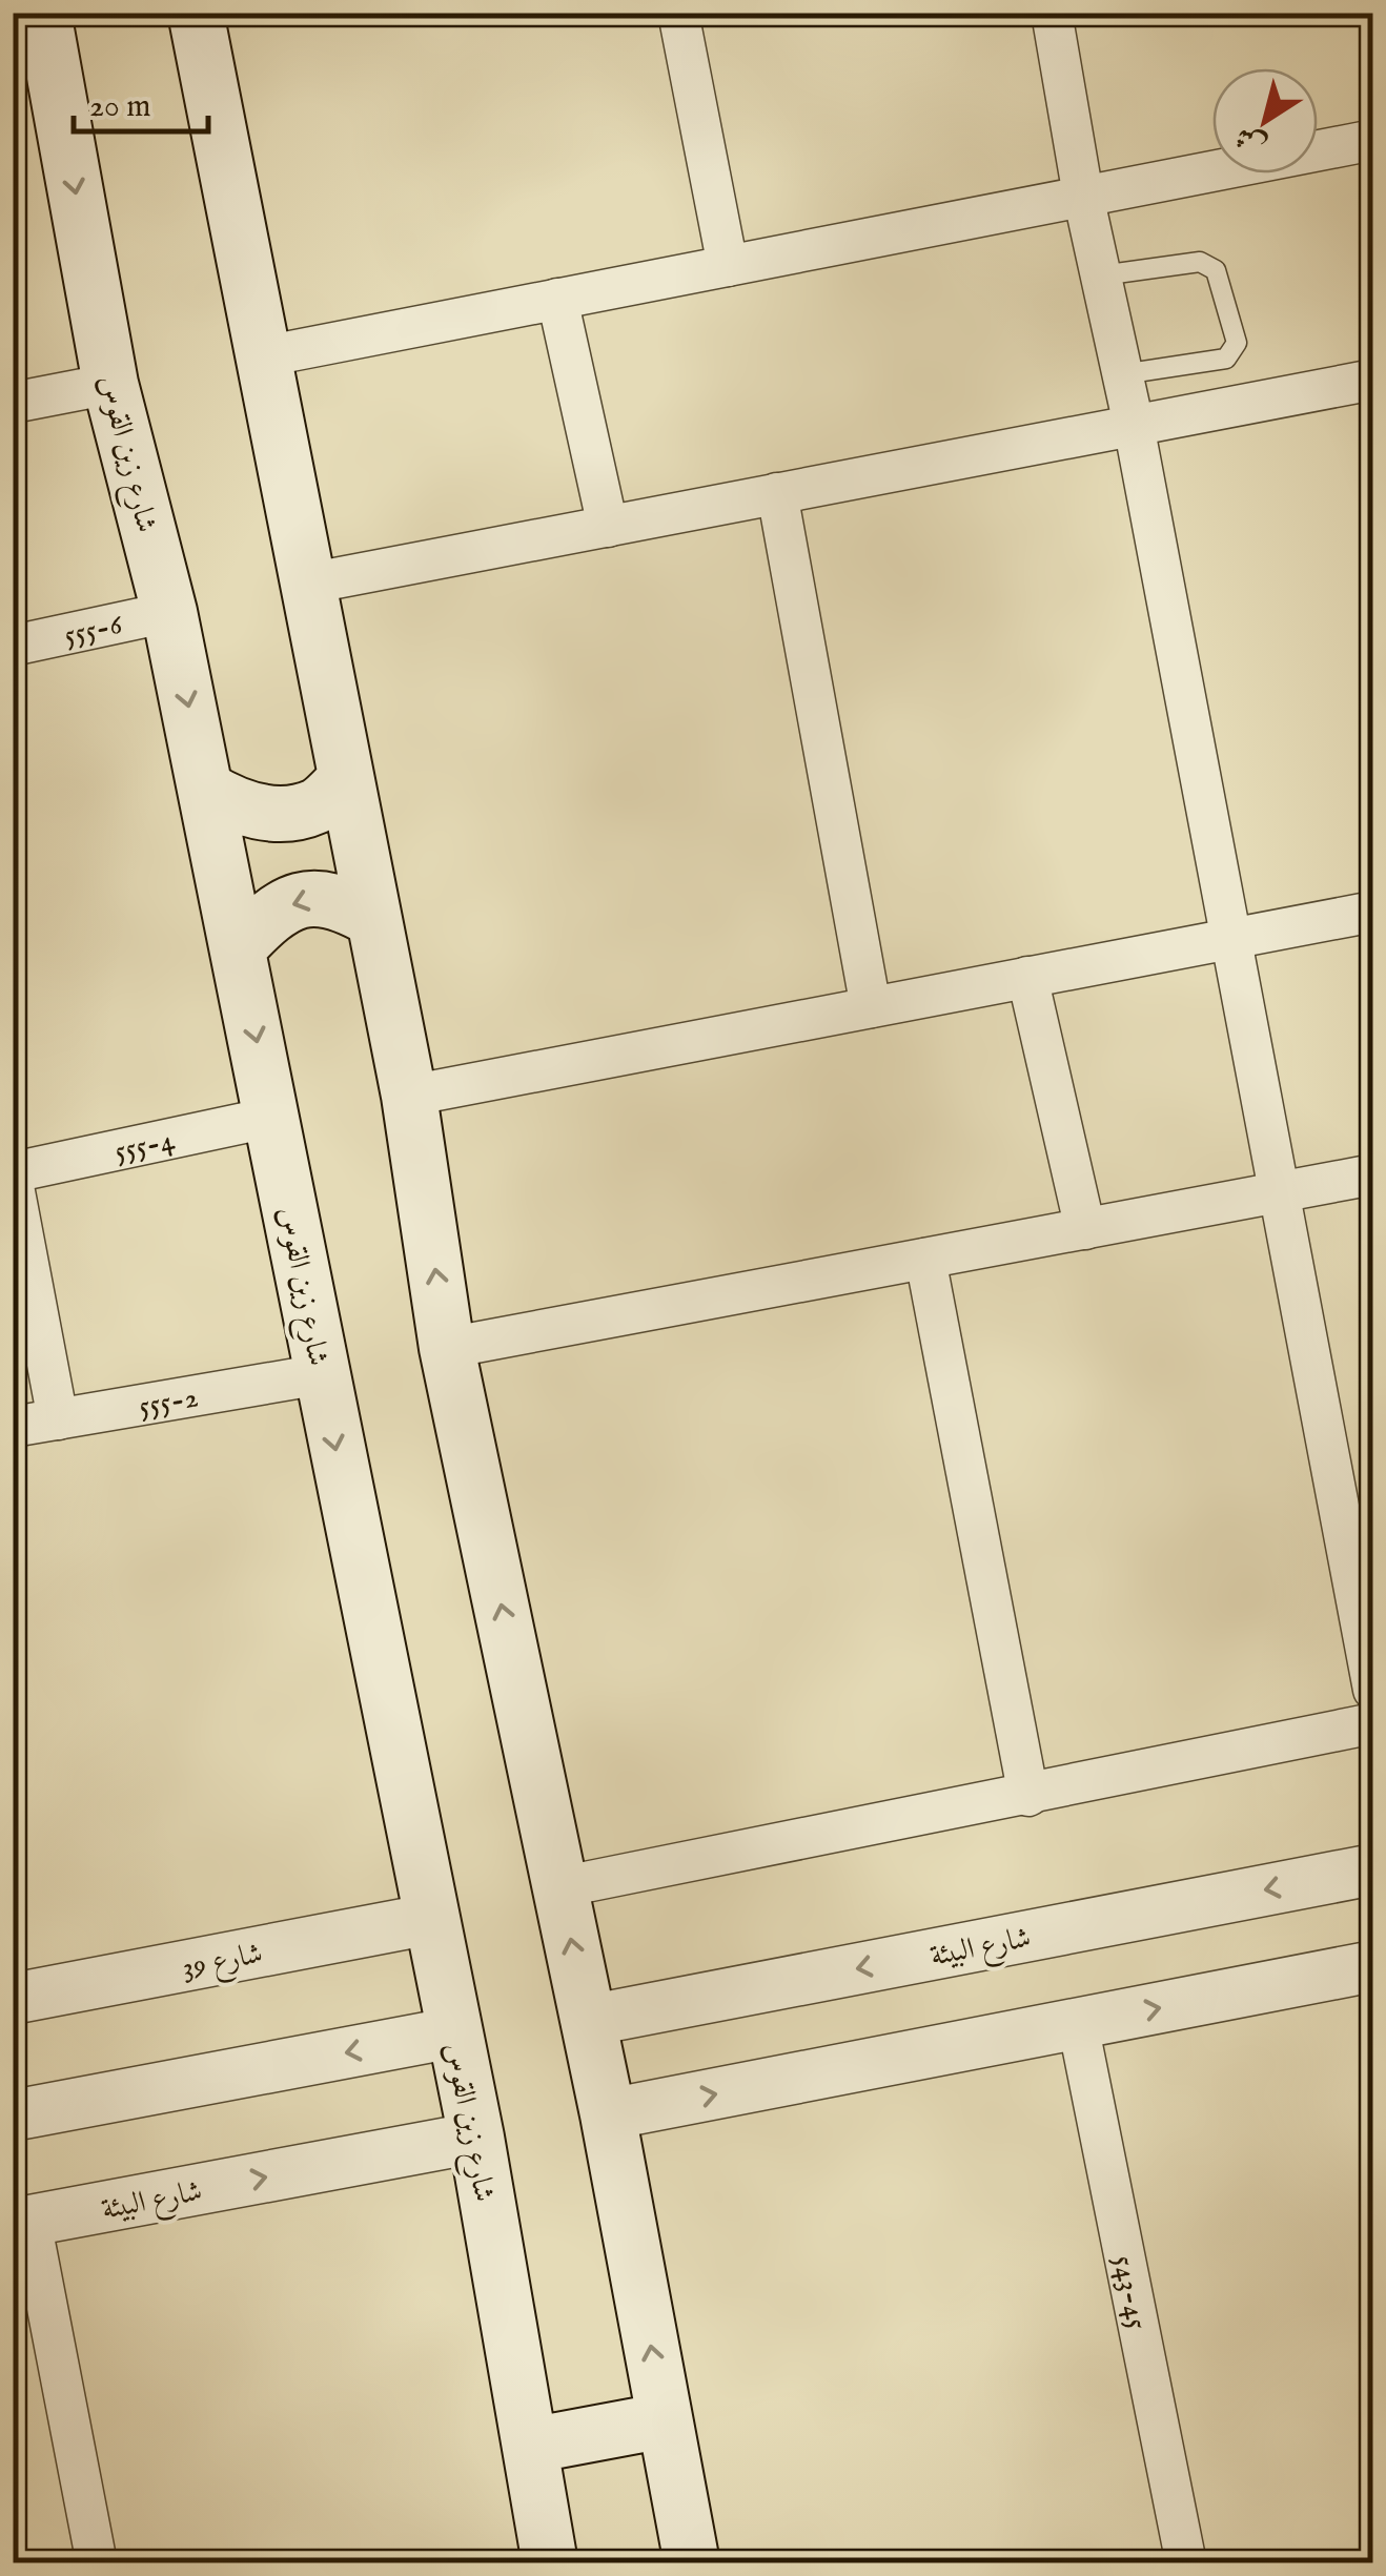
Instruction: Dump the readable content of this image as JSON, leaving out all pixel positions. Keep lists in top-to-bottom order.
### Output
{
  "streets": {
    "main road": ["شارع زين القوس"],
    "street": [
      "555-6",
      "555-4",
      "555-2",
      "شارع البيئة",
      "شارع 39",
      "543-45"
    ]
  },
  "crossings": [
    ["شارع زين القوس", "555-6"],
    ["شارع زين القوس", "555-4"],
    ["شارع زين القوس", "555-2"],
    ["شارع زين القوس", "شارع البيئة"],
    ["شارع زين القوس", "شارع 39"]
  ],
  "scale_bar": "20 m",
  "north": "bottom left"
}
